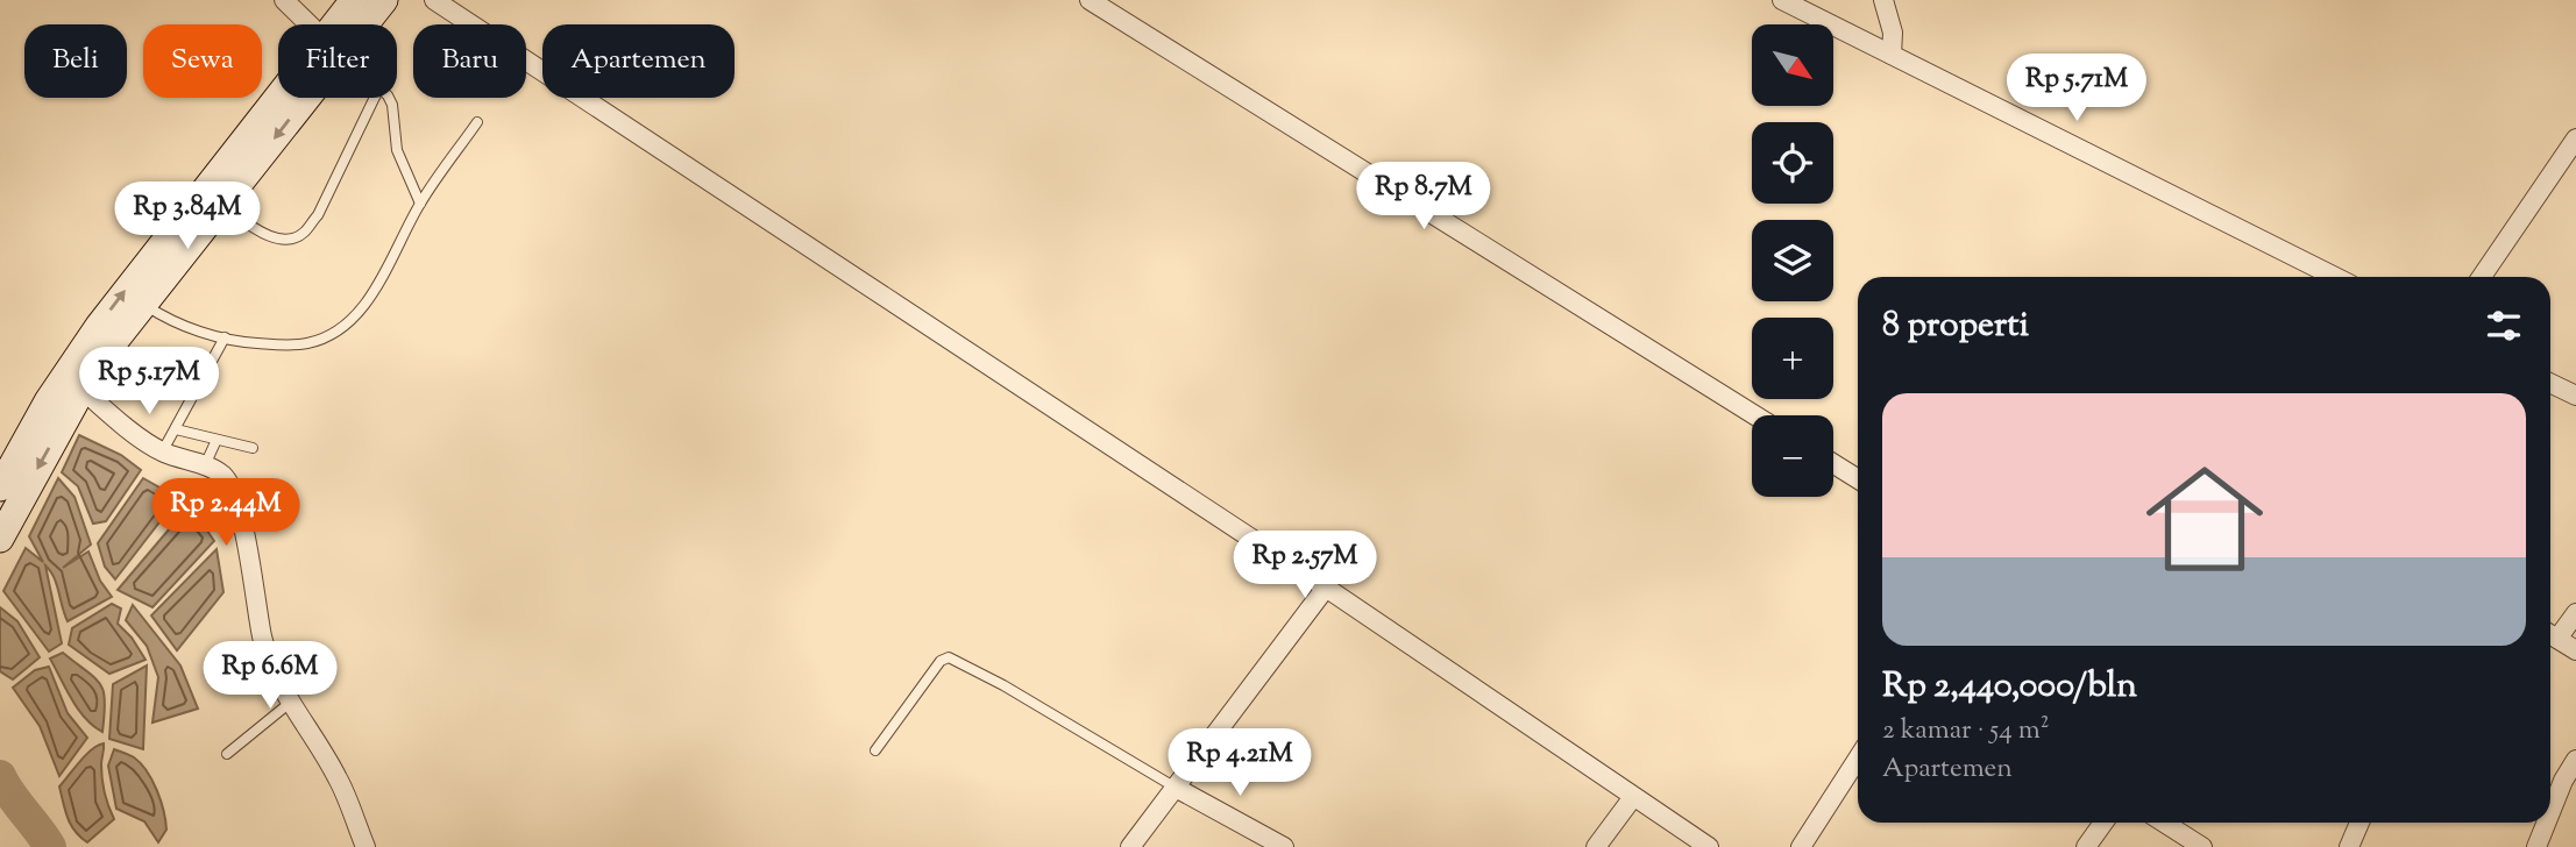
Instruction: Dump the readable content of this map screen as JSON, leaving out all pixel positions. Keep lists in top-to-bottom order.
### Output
{
  "north": "bottom right",
  "page": {
    "map_buttons": ["+", "−"],
    "chip": [
      "Beli",
      "Sewa",
      "Filter",
      "Baru",
      "Apartemen"
    ],
    "price": [
      "Rp 5.71M",
      "Rp 8.7M",
      "Rp 3.84M",
      "Rp 5.17M",
      "Rp 2.44M",
      "Rp 2.57M",
      "Rp 6.6M",
      "Rp 4.21M"
    ],
    "heading": "8 properti",
    "list": [
      {
        "name": "Rp 2,440,000/bln",
        "note": "2 kamar · 54 m² · Apartemen"
      }
    ]
  }
}
